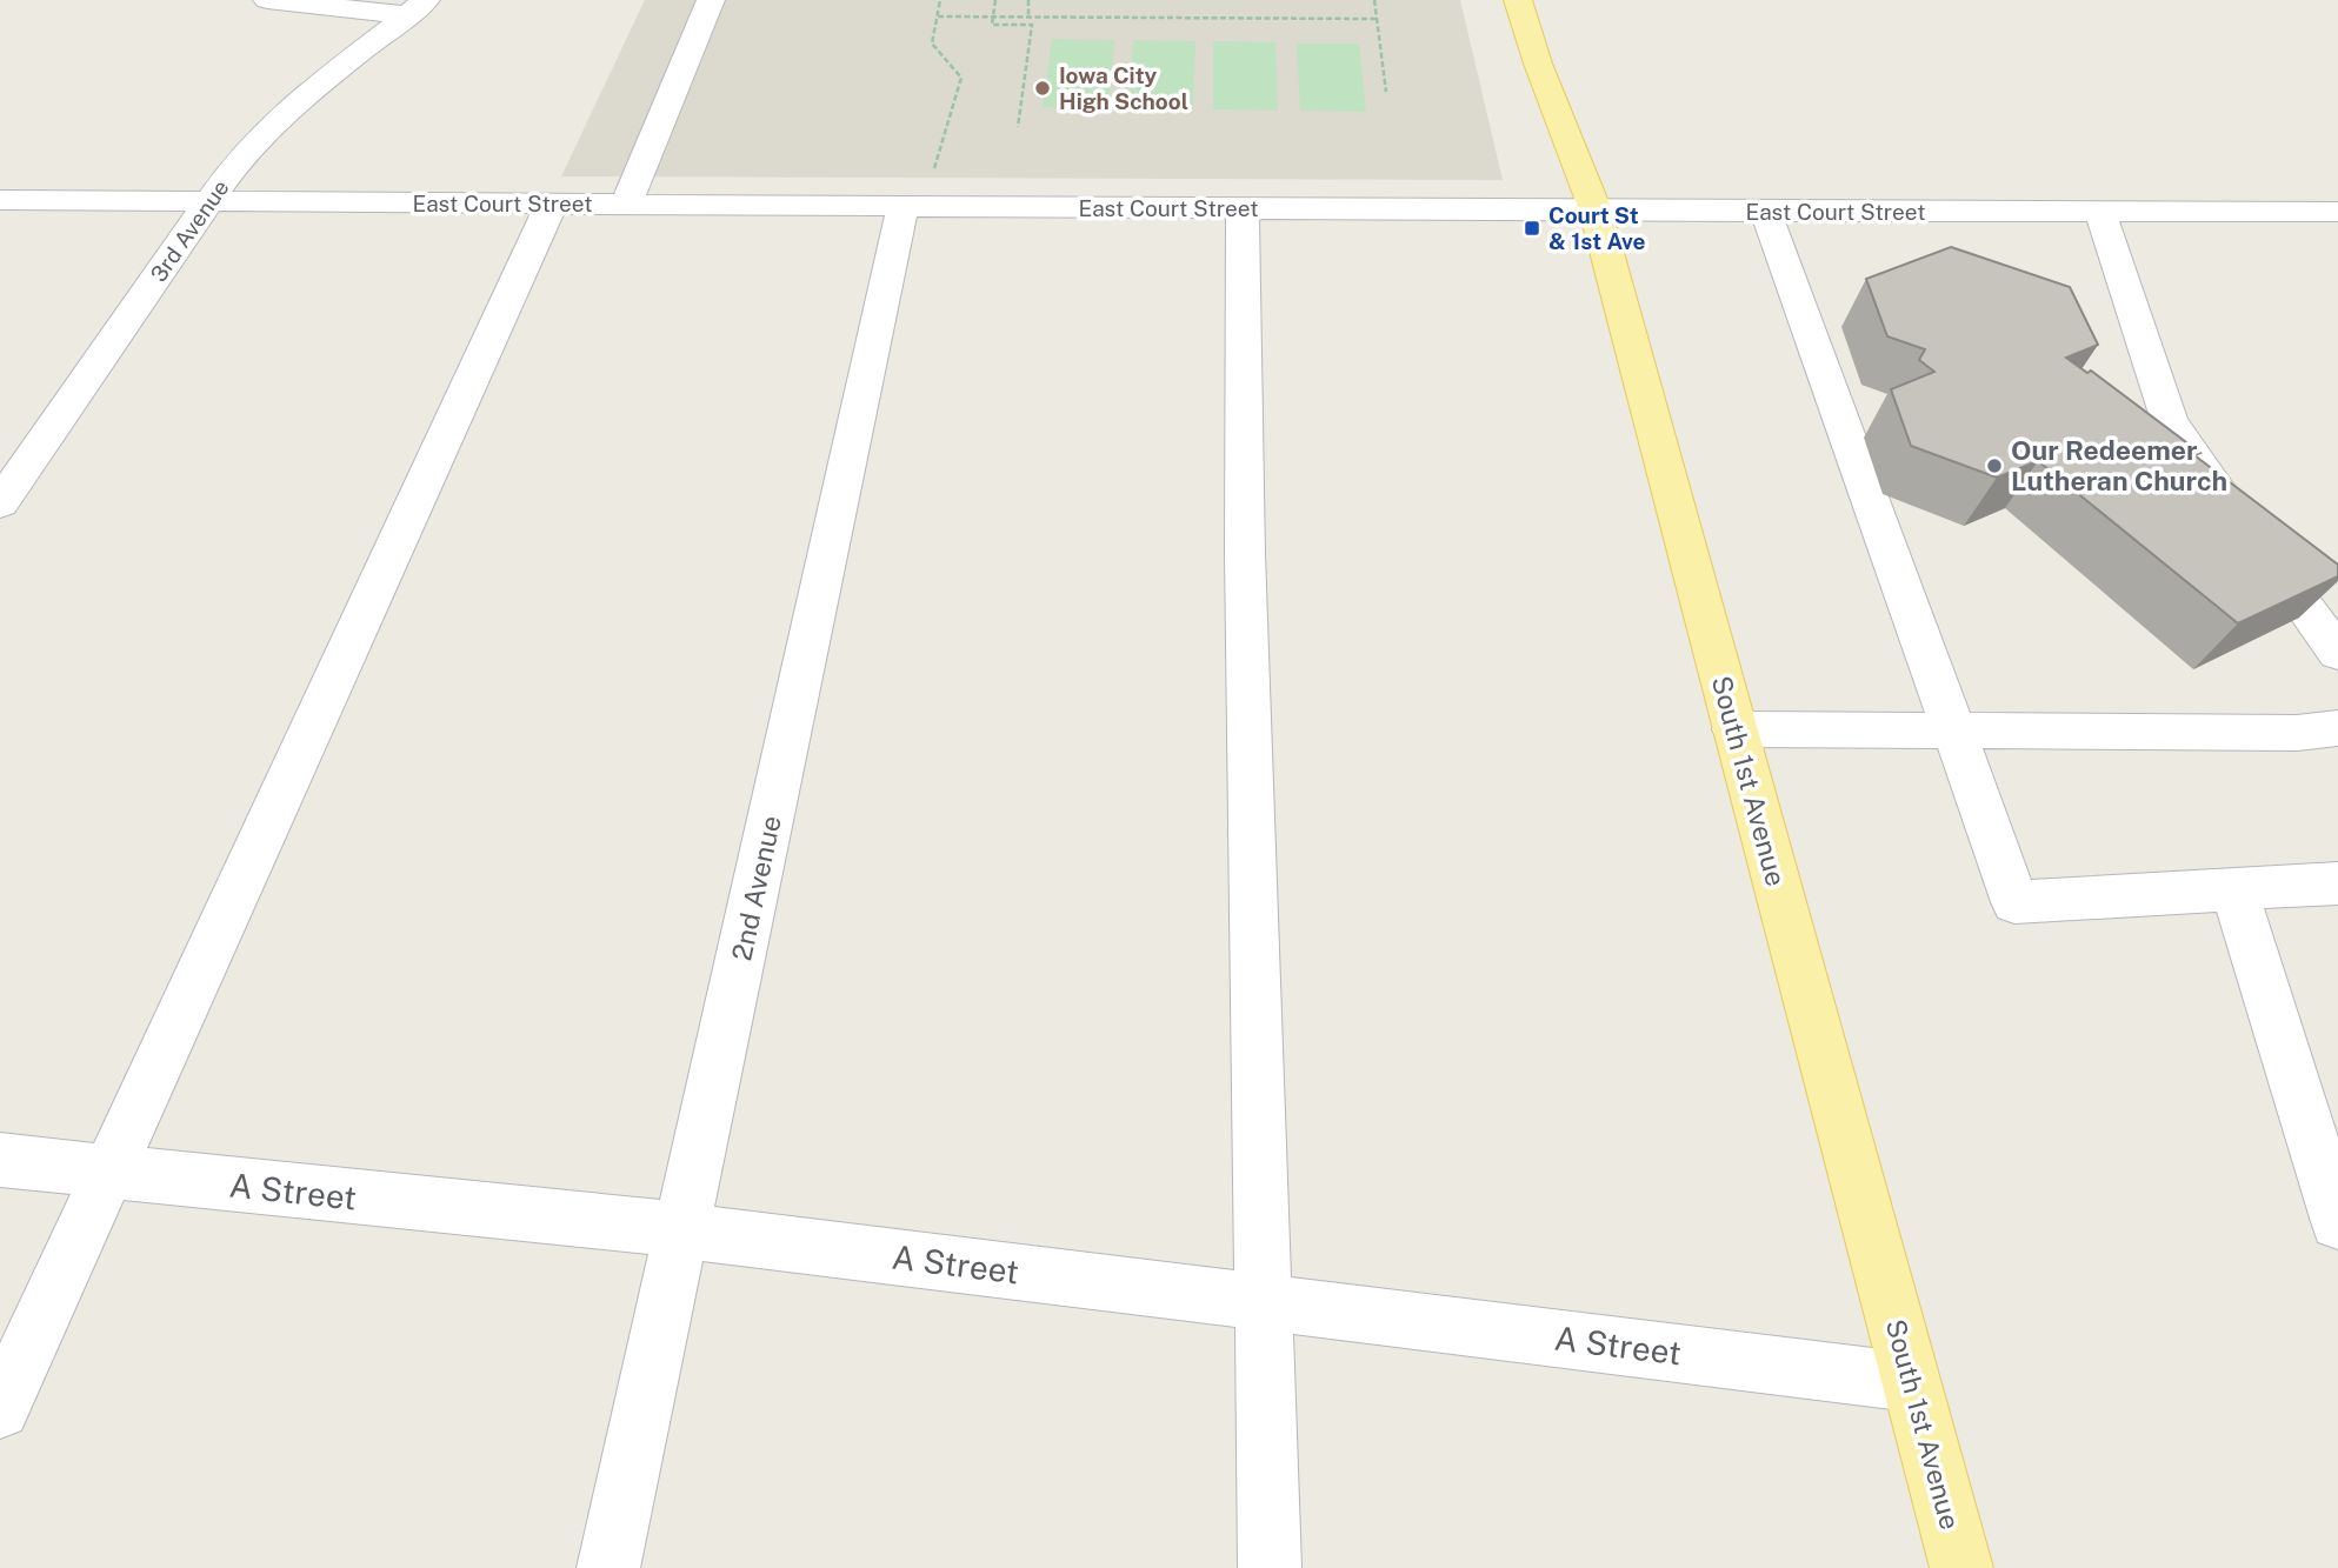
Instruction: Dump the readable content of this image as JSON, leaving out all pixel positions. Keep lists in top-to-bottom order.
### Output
{
  "streets": {
    "main road": ["South 1st Avenue"],
    "street": [
      "East Court Street",
      "3rd Avenue",
      "2nd Avenue",
      "A Street"
    ]
  },
  "crossings": [
    ["East Court Street", "3rd Avenue"],
    ["East Court Street", "South 1st Avenue"],
    ["East Court Street", "2nd Avenue"],
    ["South 1st Avenue", "A Street"],
    ["2nd Avenue", "A Street"]
  ],
  "places": {
    "other": ["Iowa City High School", "Our Redeemer Lutheran Church"],
    "transit": ["Court St & 1st Ave"]
  }
}
